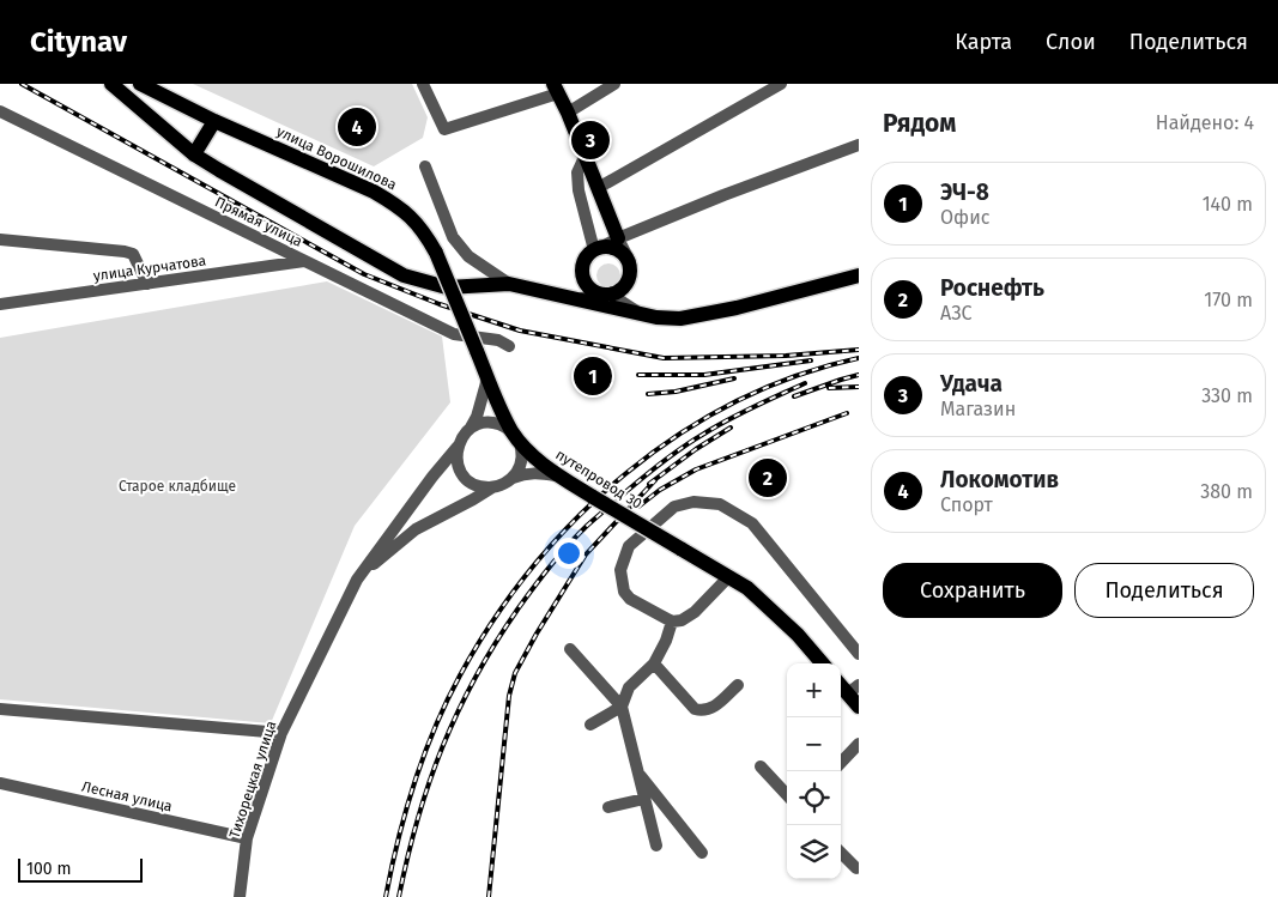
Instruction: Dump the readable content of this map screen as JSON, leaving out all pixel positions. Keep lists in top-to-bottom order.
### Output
{
  "streets": {
    "main road": ["улица Ворошилова", "путепровод 30"],
    "street": [
      "Прямая улица",
      "улица Курчатова",
      "Тихорецкая улица",
      "Лесная улица"
    ]
  },
  "crossings": [
    ["улица Ворошилова", "путепровод 30"],
    ["Прямая улица", "улица Курчатова"],
    ["Тихорецкая улица", "Лесная улица"]
  ],
  "parks": ["Старое кладбище"],
  "scale_bar": "100 m",
  "page": {
    "header": "Citynav",
    "nav": ["Карта", "Слои", "Поделиться"],
    "heading": ["Рядом", "Найдено: 4"],
    "pins": [
      "4",
      "3",
      "1",
      "2"
    ],
    "list": [
      {
        "mark": "1",
        "name": "ЭЧ-8",
        "note": "Офис",
        "value": "140 m"
      },
      {
        "mark": "2",
        "name": "Роснефть",
        "note": "АЗС",
        "value": "170 m"
      },
      {
        "mark": "3",
        "name": "Удача",
        "note": "Магазин",
        "value": "330 m"
      },
      {
        "mark": "4",
        "name": "Локомотив",
        "note": "Спорт",
        "value": "380 m"
      }
    ],
    "buttons": ["Сохранить", "Поделиться"],
    "map_buttons": ["+", "−"],
    "scale": "100 m"
  }
}
